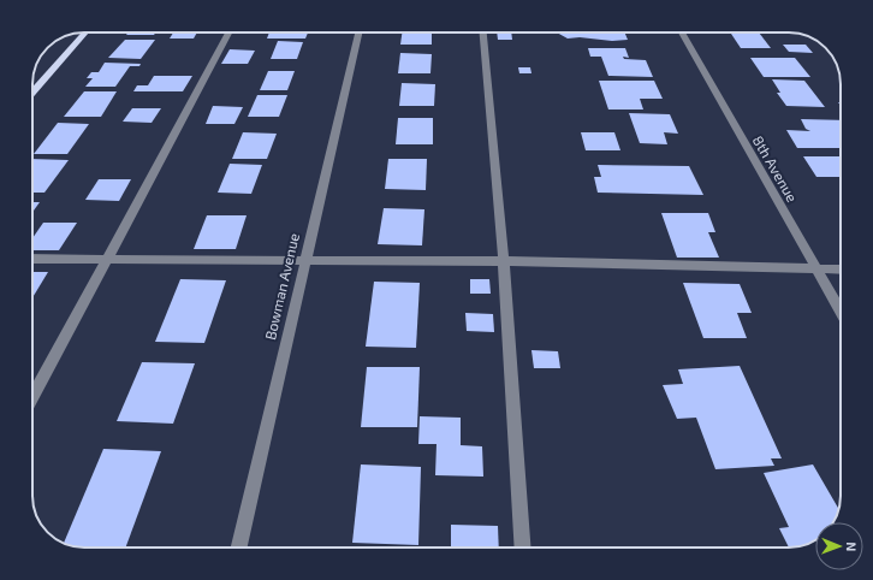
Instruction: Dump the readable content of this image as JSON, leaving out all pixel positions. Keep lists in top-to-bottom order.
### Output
{
  "streets": {
    "street": ["8th Avenue", "Bowman Avenue"]
  },
  "north": "right"
}
